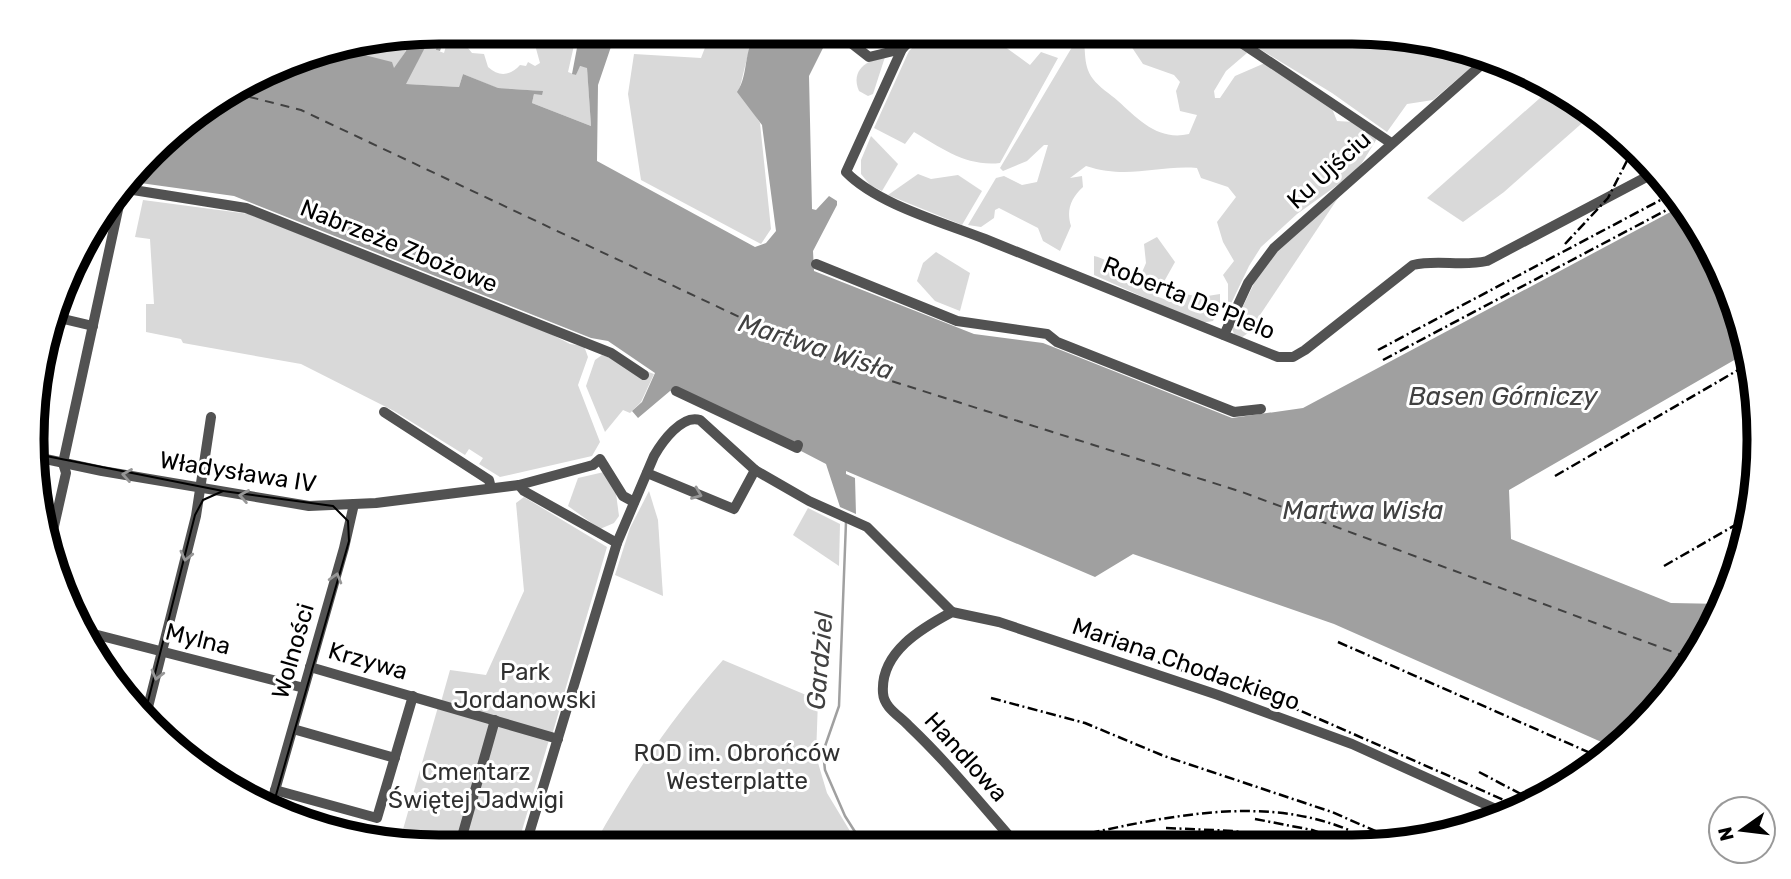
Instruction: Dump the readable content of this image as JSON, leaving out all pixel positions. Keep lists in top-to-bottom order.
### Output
{
  "streets": {
    "street": [
      "Ku Ujściu",
      "Nabrzeże Zbożowe",
      "Roberta De'Plelo",
      "Władysława IV",
      "Mylna",
      "Wolności",
      "Krzywa",
      "Mariana Chodackiego",
      "Handlowa"
    ]
  },
  "crossings": [
    ["Ku Ujściu", "Roberta De'Plelo"],
    ["Władysława IV", "Wolności"],
    ["Mylna", "Wolności"],
    ["Wolności", "Krzywa"],
    ["Mariana Chodackiego", "Handlowa"]
  ],
  "one_way": ["Władysława IV", "Wolności"],
  "water": ["Martwa Wisła", "Basen Górniczy", "Gardziel"],
  "parks": ["Park Jordanowski", "ROD im. Obrońców Westerplatte", "Cmentarz Świętej Jadwigi"],
  "north": "left"
}
